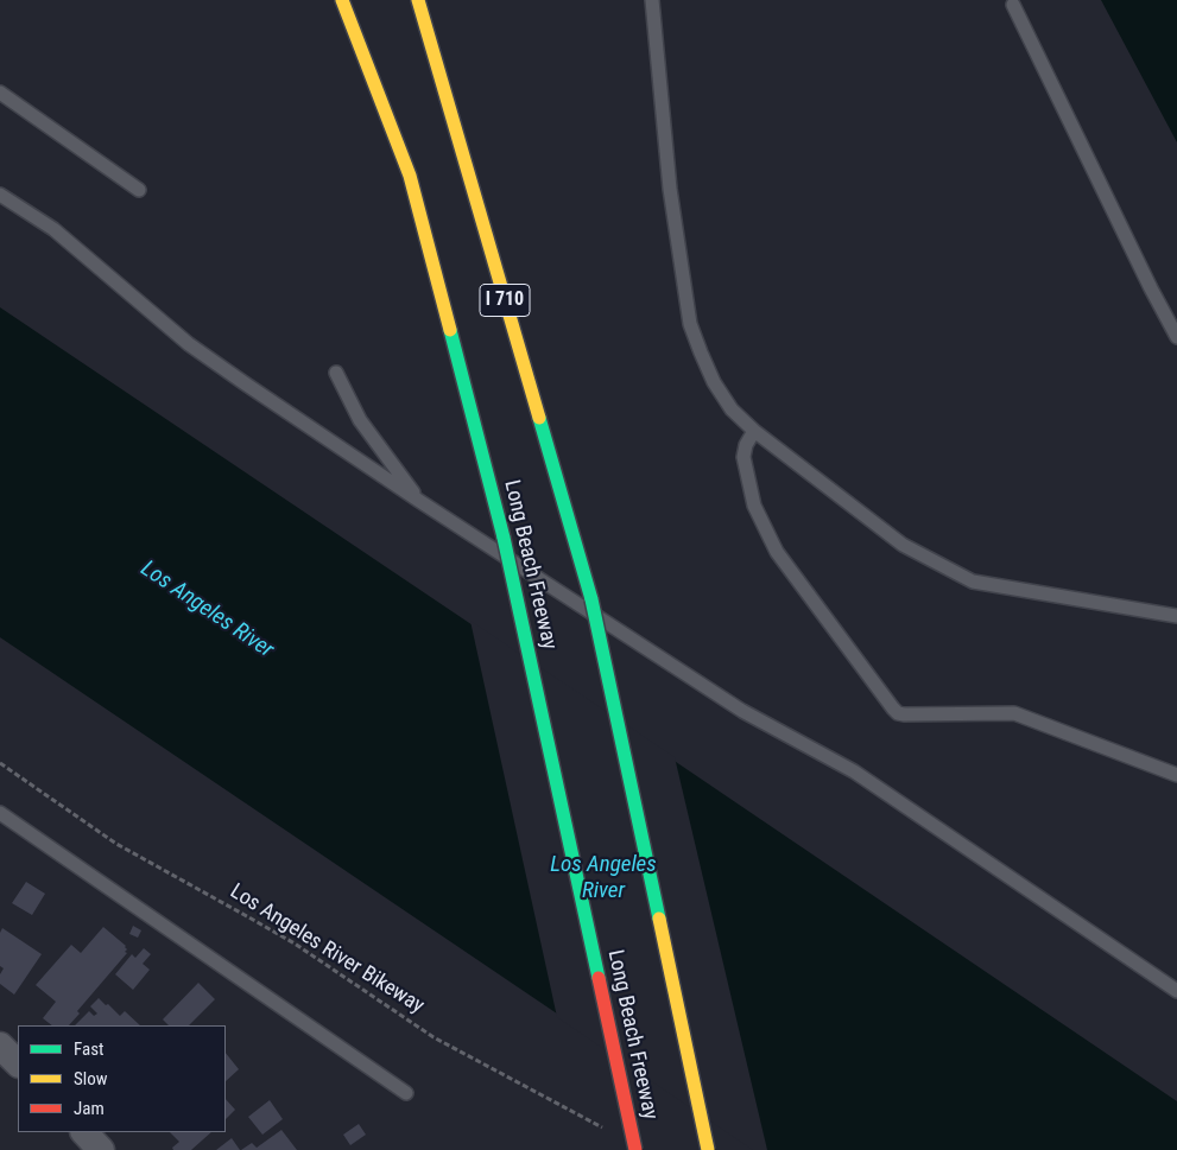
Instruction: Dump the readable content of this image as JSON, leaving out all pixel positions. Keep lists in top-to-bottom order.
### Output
{
  "streets": {
    "highway": ["I 710", "Long Beach Freeway"],
    "path": ["Los Angeles River Bikeway"]
  },
  "water": ["Los Angeles River"],
  "legend": ["Fast", "Slow", "Jam"]
}
